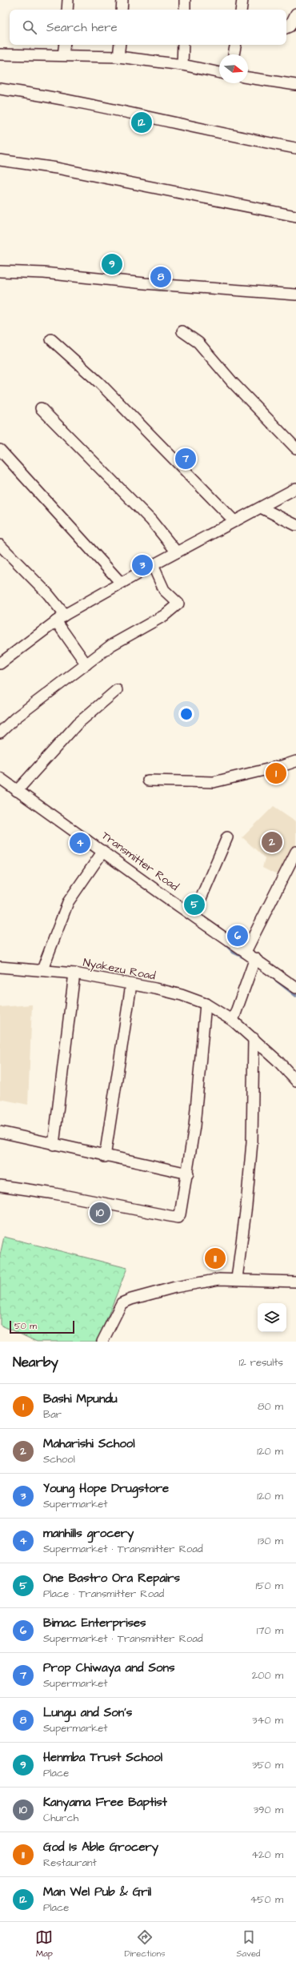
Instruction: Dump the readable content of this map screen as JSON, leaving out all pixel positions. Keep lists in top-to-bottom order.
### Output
{
  "streets": {
    "street": ["Transmitter Road", "Nyakezu Road"]
  },
  "scale_bar": "50 m",
  "north": "right",
  "page": {
    "search": "Search here",
    "pins": [
      "12",
      "9",
      "8",
      "7",
      "3",
      "1",
      "2",
      "4",
      "5",
      "6",
      "10",
      "11"
    ],
    "scale": "50 m",
    "heading": ["Nearby", "12 results"],
    "list": [
      {
        "mark": "1",
        "name": "Bashi Mpundu",
        "note": "Bar",
        "value": "80 m"
      },
      {
        "mark": "2",
        "name": "Maharishi School",
        "note": "School",
        "value": "120 m"
      },
      {
        "mark": "3",
        "name": "Young Hope Drugstore",
        "note": "Supermarket",
        "value": "120 m"
      },
      {
        "mark": "4",
        "name": "manhills grocery",
        "note": "Supermarket · Transmitter Road",
        "value": "130 m"
      },
      {
        "mark": "5",
        "name": "One Bastro Ora Repairs",
        "note": "Place · Transmitter Road",
        "value": "150 m"
      },
      {
        "mark": "6",
        "name": "Bimac Enterprises",
        "note": "Supermarket · Transmitter Road",
        "value": "170 m"
      },
      {
        "mark": "7",
        "name": "Prop Chiwaya and Sons",
        "note": "Supermarket",
        "value": "200 m"
      },
      {
        "mark": "8",
        "name": "Lungu and Son's",
        "note": "Supermarket",
        "value": "340 m"
      },
      {
        "mark": "9",
        "name": "Henmba Trust School",
        "note": "Place",
        "value": "350 m"
      },
      {
        "mark": "10",
        "name": "Kanyama Free Baptist",
        "note": "Church",
        "value": "390 m"
      },
      {
        "mark": "11",
        "name": "God Is Able Grocery",
        "note": "Restaurant",
        "value": "420 m"
      },
      {
        "mark": "12",
        "name": "Man Wel Pub & Gril",
        "note": "Place",
        "value": "450 m"
      }
    ],
    "nav": ["Map", "Directions", "Saved"]
  }
}
